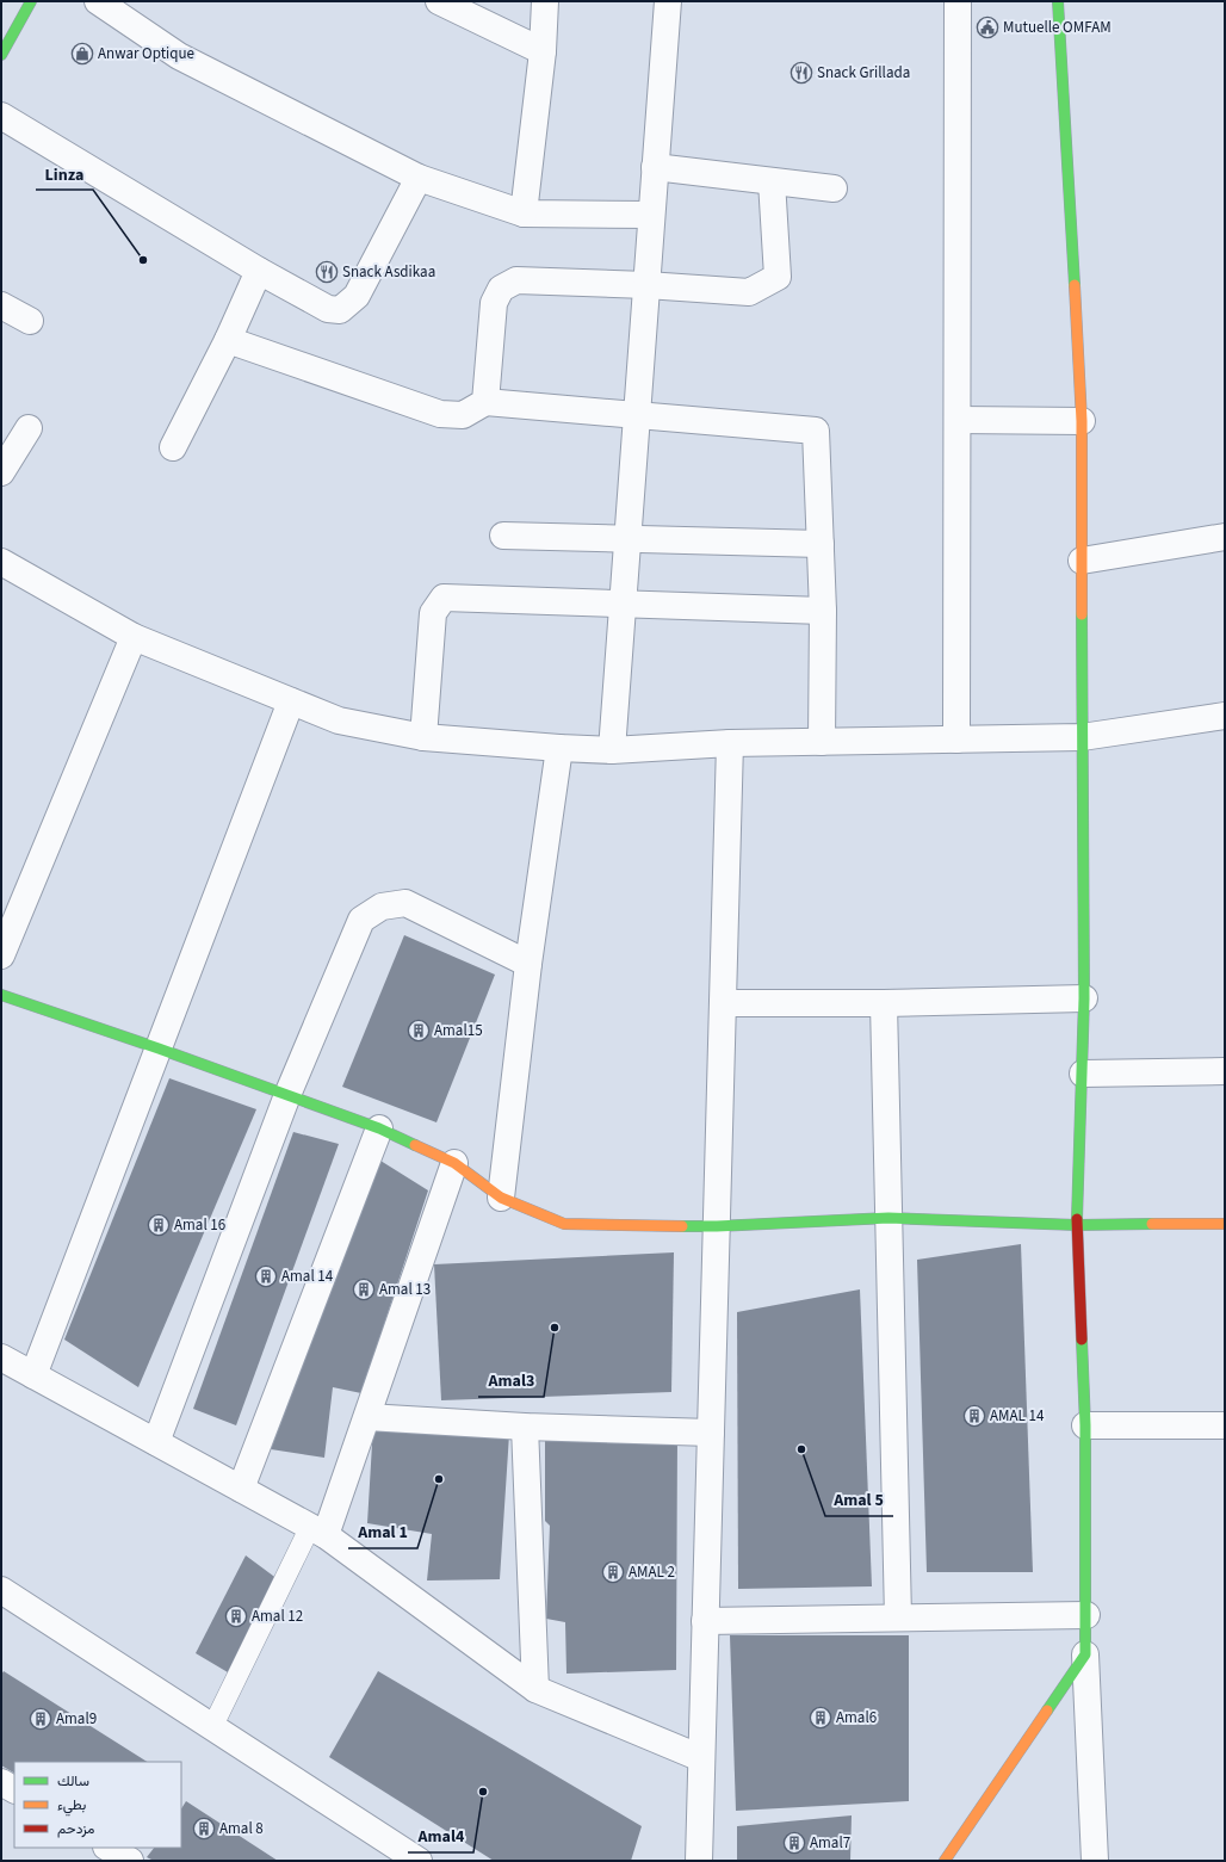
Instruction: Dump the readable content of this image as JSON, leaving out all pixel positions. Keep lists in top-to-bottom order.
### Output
{
  "places": {
    "public building": ["Mutuelle OMFAM"],
    "shop": ["Anwar Optique"],
    "restaurant": ["Snack Grillada", "Snack Asdikaa"],
    "other": [
      "Linza",
      "Amal3",
      "Amal 5",
      "Amal 1",
      "Amal4"
    ],
    "building": [
      "Amal15",
      "Amal 16",
      "Amal 14",
      "Amal 13",
      "AMAL 14",
      "AMAL 2",
      "Amal 12",
      "Amal6",
      "Amal9",
      "Amal 8",
      "Amal7"
    ]
  },
  "legend": ["سالك", "بطيء", "مزدحم"]
}
